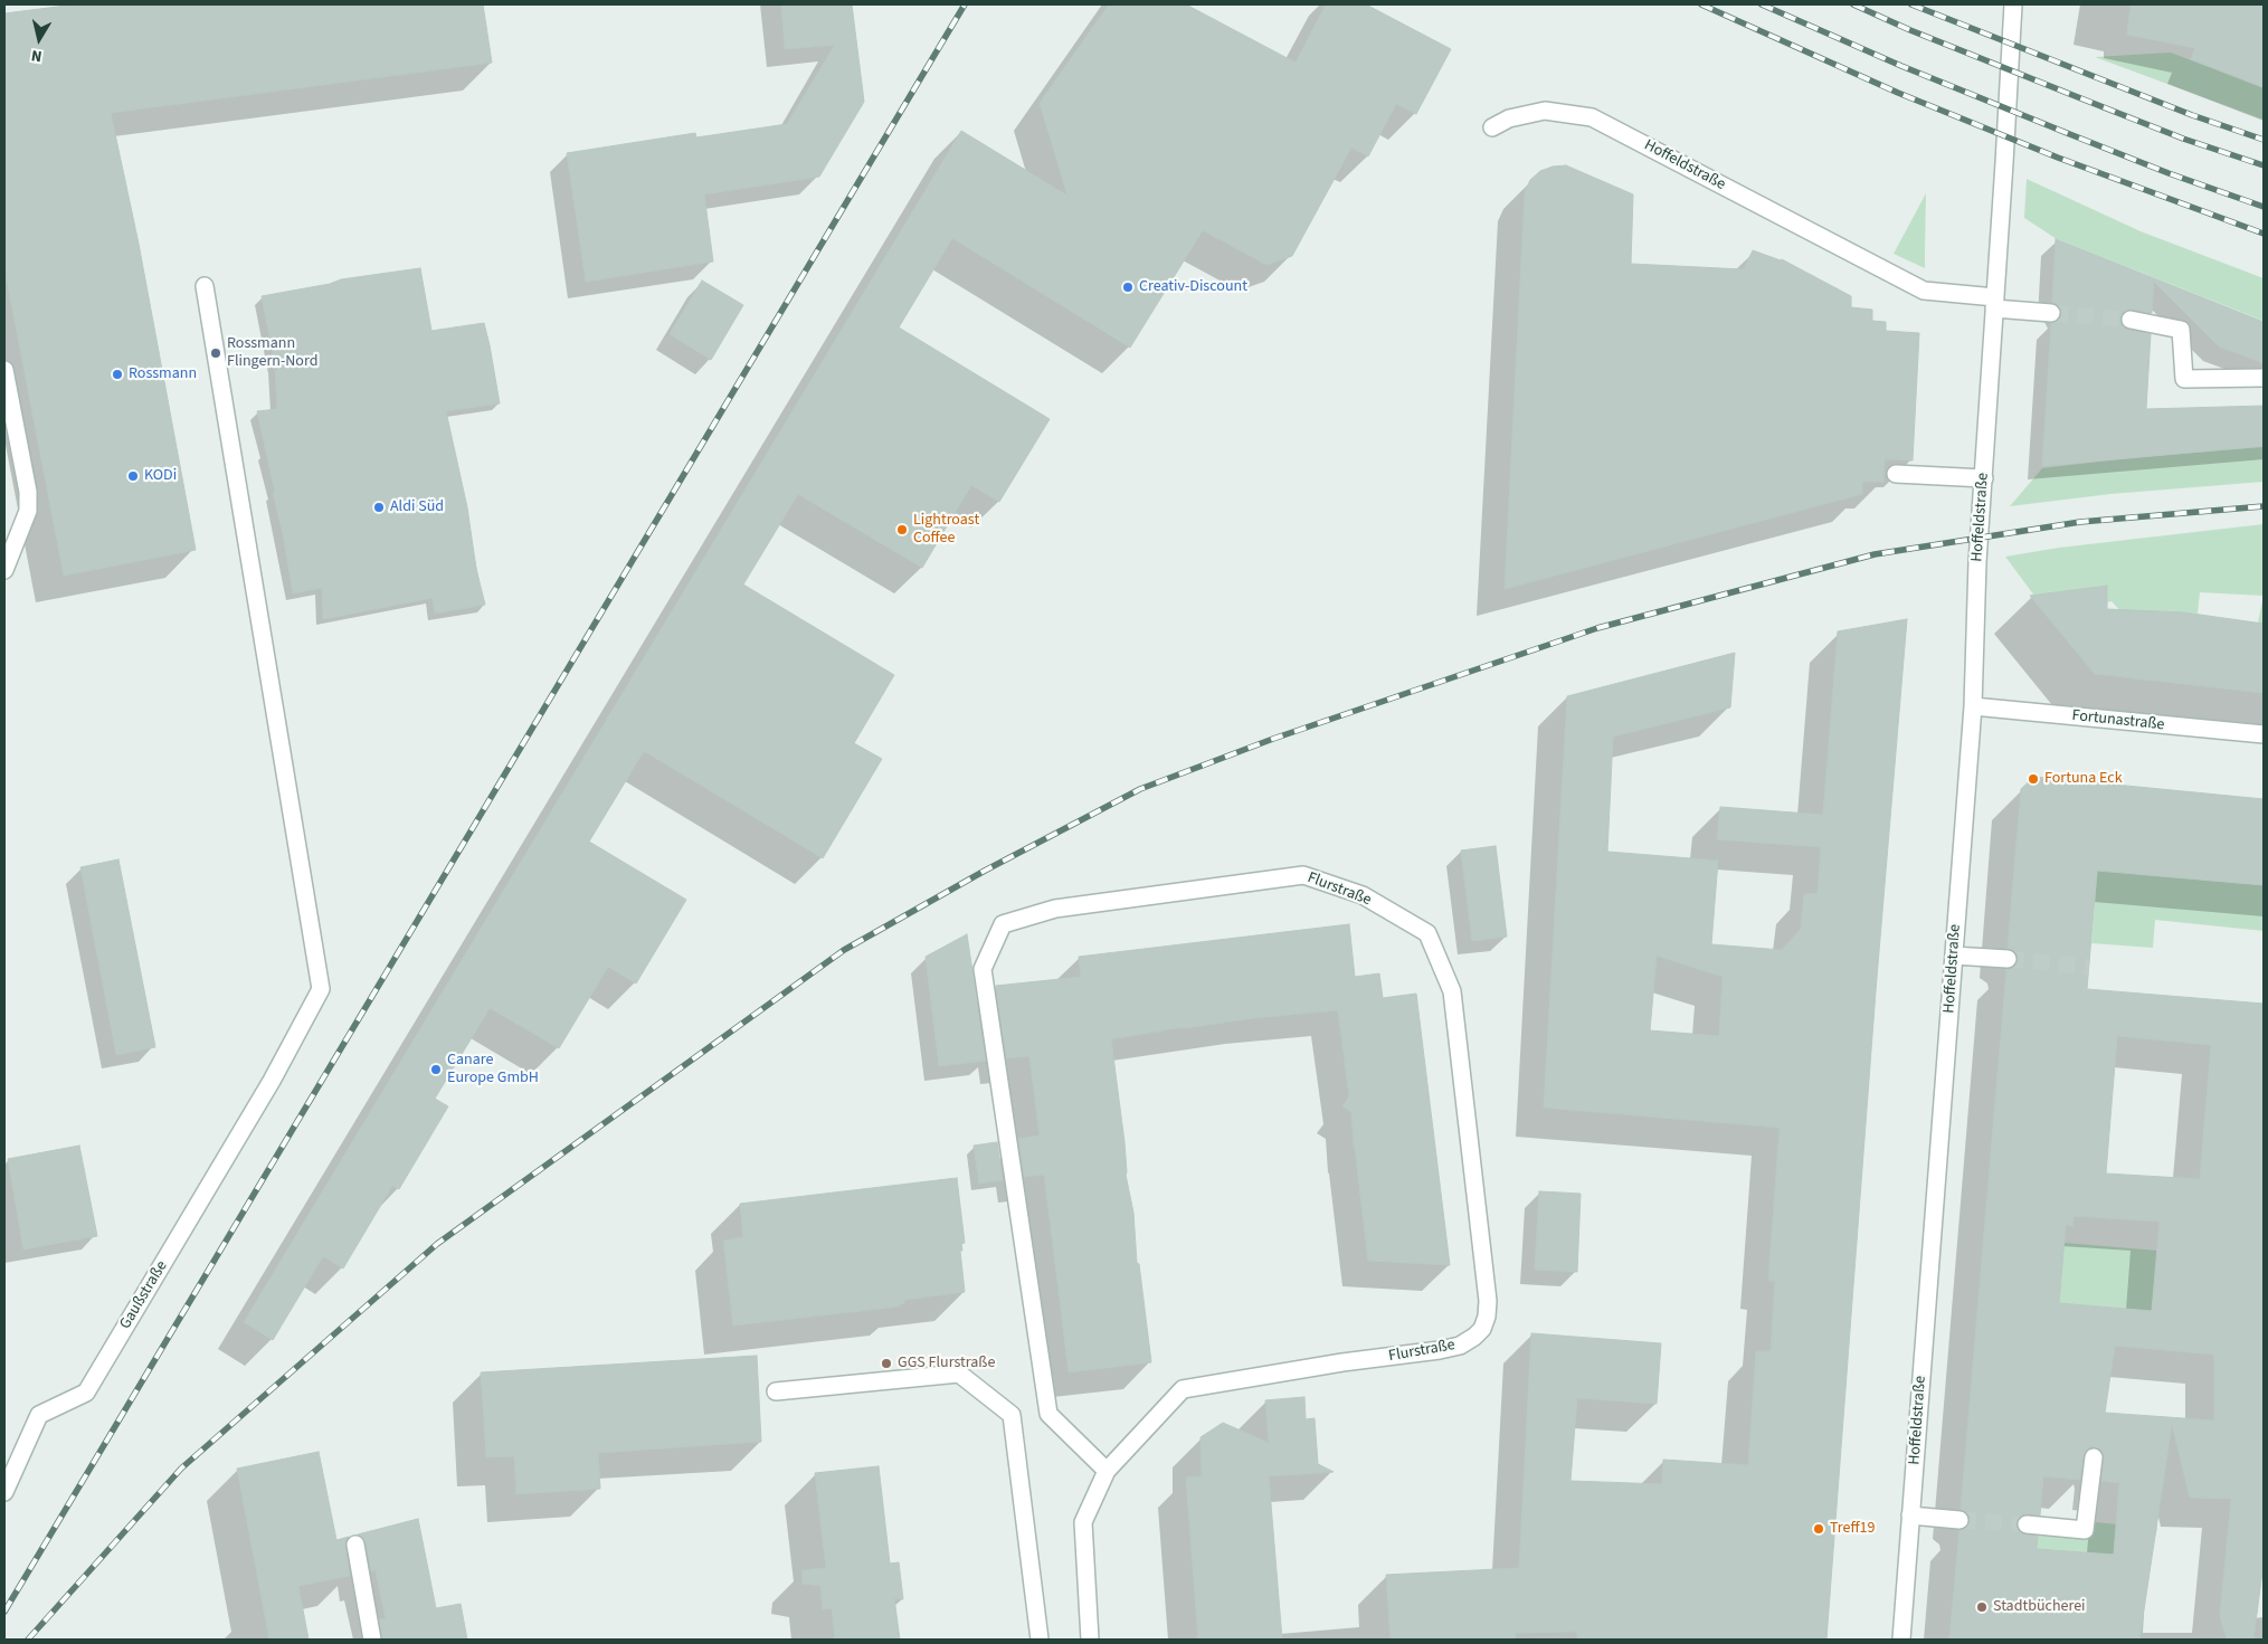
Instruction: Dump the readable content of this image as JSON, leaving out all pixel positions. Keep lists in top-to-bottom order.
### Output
{
  "streets": {
    "street": [
      "Hoffeldstraße",
      "Fortunastraße",
      "Flurstraße",
      "Gaußstraße"
    ]
  },
  "crossings": [
    ["Hoffeldstraße", "Fortunastraße"]
  ],
  "places": [
    "Creativ-Discount",
    "Rossmann Flingern-Nord",
    "Rossmann",
    "KODi",
    "Aldi Süd",
    "Lightroast Coffee",
    "Fortuna Eck",
    "Canare Europe GmbH",
    "GGS Flurstraße",
    "Treff19",
    "Stadtbücherei"
  ],
  "north": "bottom"
}
